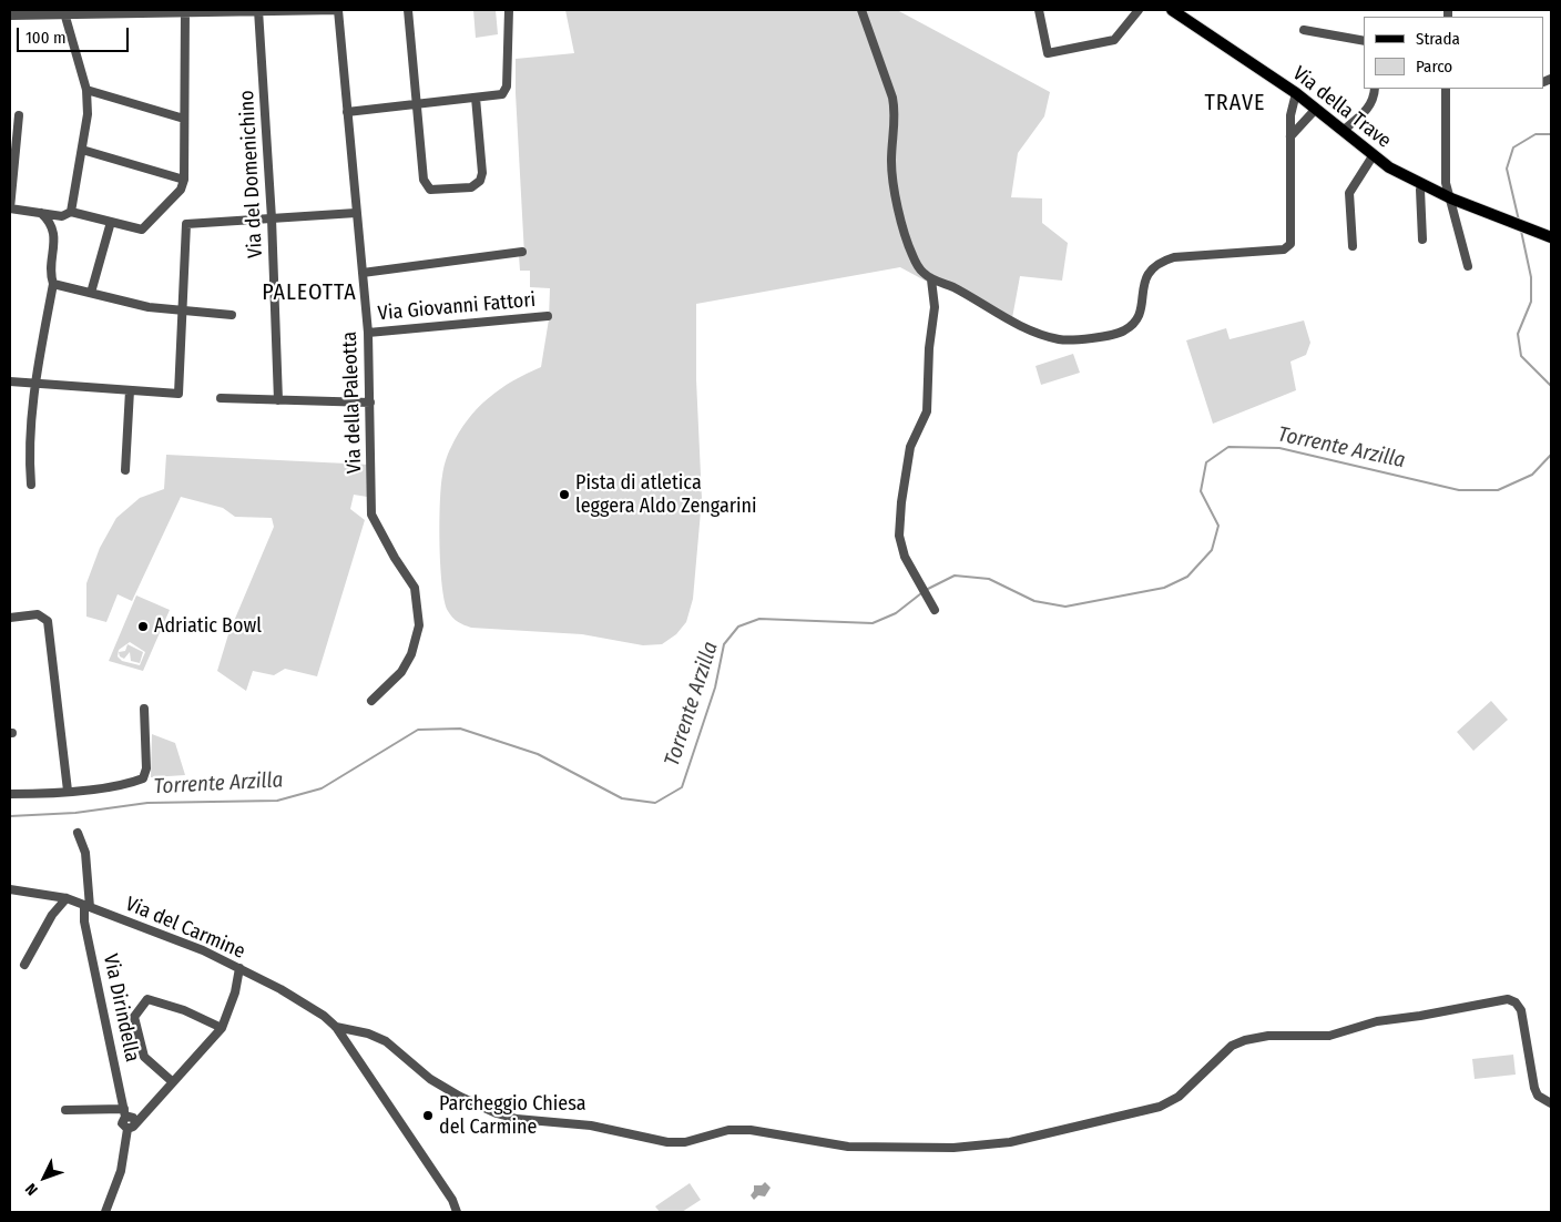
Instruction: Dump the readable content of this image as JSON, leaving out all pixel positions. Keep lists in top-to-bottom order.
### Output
{
  "streets": {
    "main road": ["Via della Trave"],
    "street": [
      "Via del Domenichino",
      "Via Giovanni Fattori",
      "Via della Paleotta",
      "Via del Carmine",
      "Via Dirindella"
    ]
  },
  "crossings": [
    ["Via Giovanni Fattori", "Via della Paleotta"],
    ["Via del Carmine", "Via Dirindella"]
  ],
  "districts": ["TRAVE", "PALEOTTA"],
  "water": ["Torrente Arzilla"],
  "places": ["Pista di atletica leggera Aldo Zengarini", "Adriatic Bowl", "Parcheggio Chiesa del Carmine"],
  "legend": ["Strada", "Parco"],
  "scale_bar": "100 m",
  "north": "bottom left"
}
